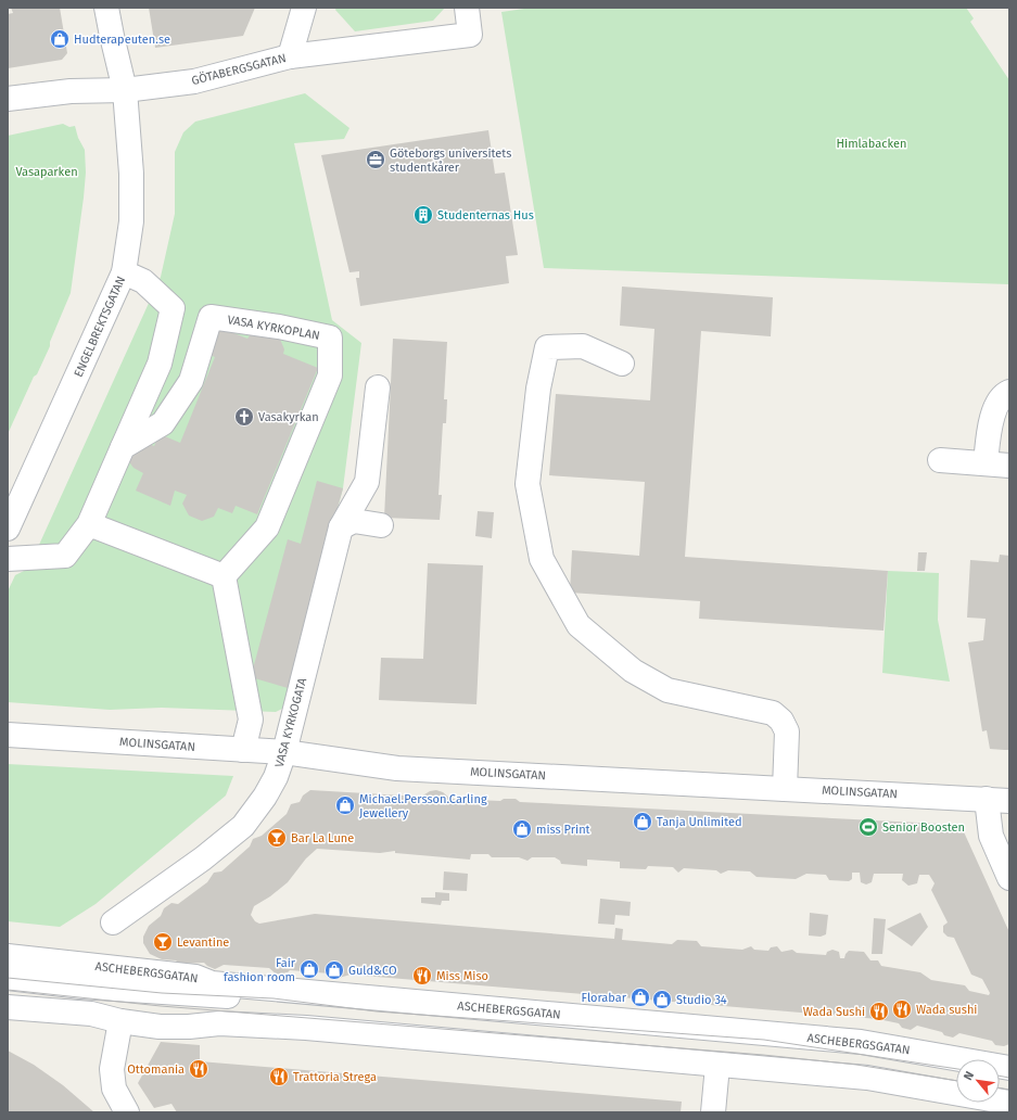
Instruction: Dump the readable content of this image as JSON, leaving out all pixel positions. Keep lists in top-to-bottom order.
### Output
{
  "streets": {
    "street": [
      "GÖTABERGSGATAN",
      "ENGELBREKTSGATAN",
      "VASA KYRKOPLAN",
      "VASA KYRKOGATA",
      "MOLINSGATAN",
      "ASCHEBERGSGATAN"
    ]
  },
  "crossings": [
    ["GÖTABERGSGATAN", "ENGELBREKTSGATAN"],
    ["VASA KYRKOGATA", "MOLINSGATAN"]
  ],
  "parks": ["Himlabacken", "Vasaparken"],
  "places": {
    "shop": [
      "Hudterapeuten.se",
      "Michael.Persson.Carling Jewellery",
      "Tanja Unlimited",
      "miss Print",
      "Fair fashion room",
      "Guld&CO",
      "Florabar",
      "Studio 34"
    ],
    "office": ["Göteborgs universitets studentkårer"],
    "building": ["Studenternas Hus"],
    "church": ["Vasakyrkan"],
    "sports": ["Senior Boosten"],
    "bar": ["Bar La Lune", "Levantine"],
    "restaurant": [
      "Miss Miso",
      "Wada sushi",
      "Wada Sushi",
      "Ottomania",
      "Trattoria Strega"
    ]
  },
  "north": "top left"
}
